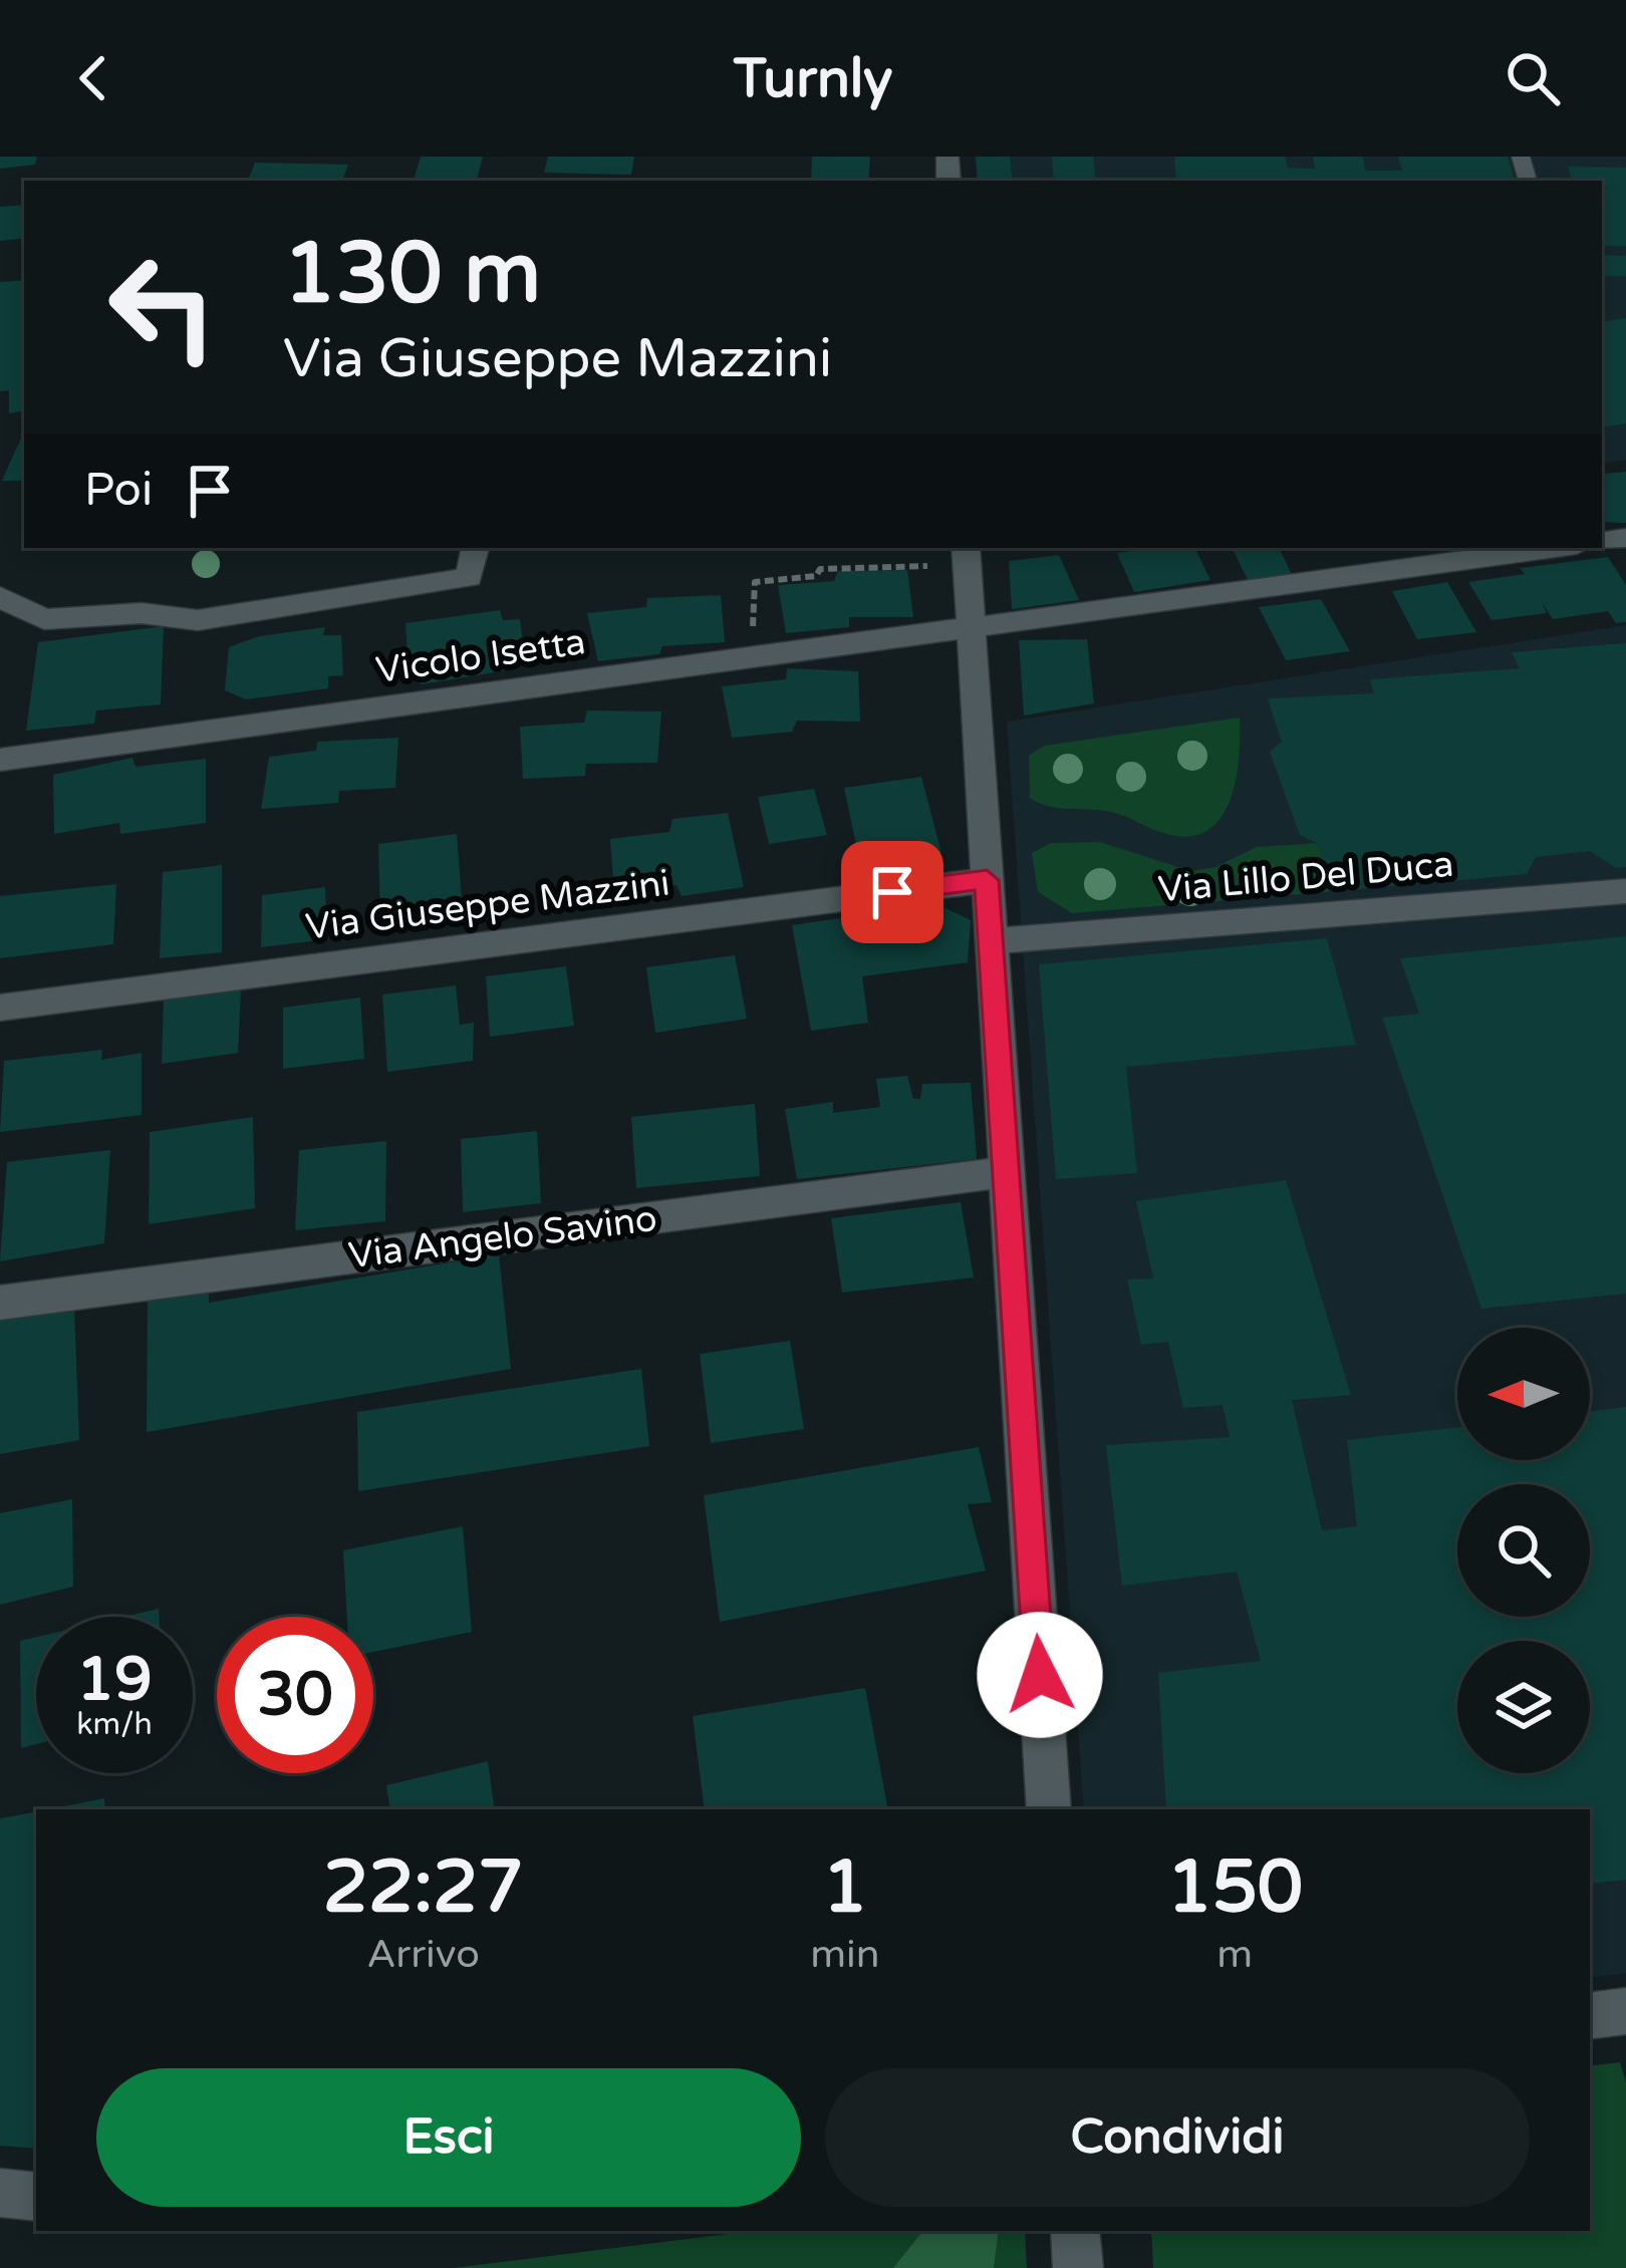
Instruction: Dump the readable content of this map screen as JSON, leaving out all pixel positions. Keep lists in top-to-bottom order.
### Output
{
  "streets": {
    "street": [
      "Vicolo Isetta",
      "Via Lillo Del Duca",
      "Via Giuseppe Mazzini",
      "Via Angelo Savino"
    ]
  },
  "north": "left",
  "page": {
    "header": "Turnly",
    "turn": ["130 m", "Via Giuseppe Mazzini"],
    "then": "Poi",
    "speed": "19 km/h",
    "limit": "30",
    "eta": [
      "22:27",
      "Arrivo",
      "1",
      "min",
      "150",
      "m"
    ],
    "buttons": ["Esci", "Condividi"]
  }
}
